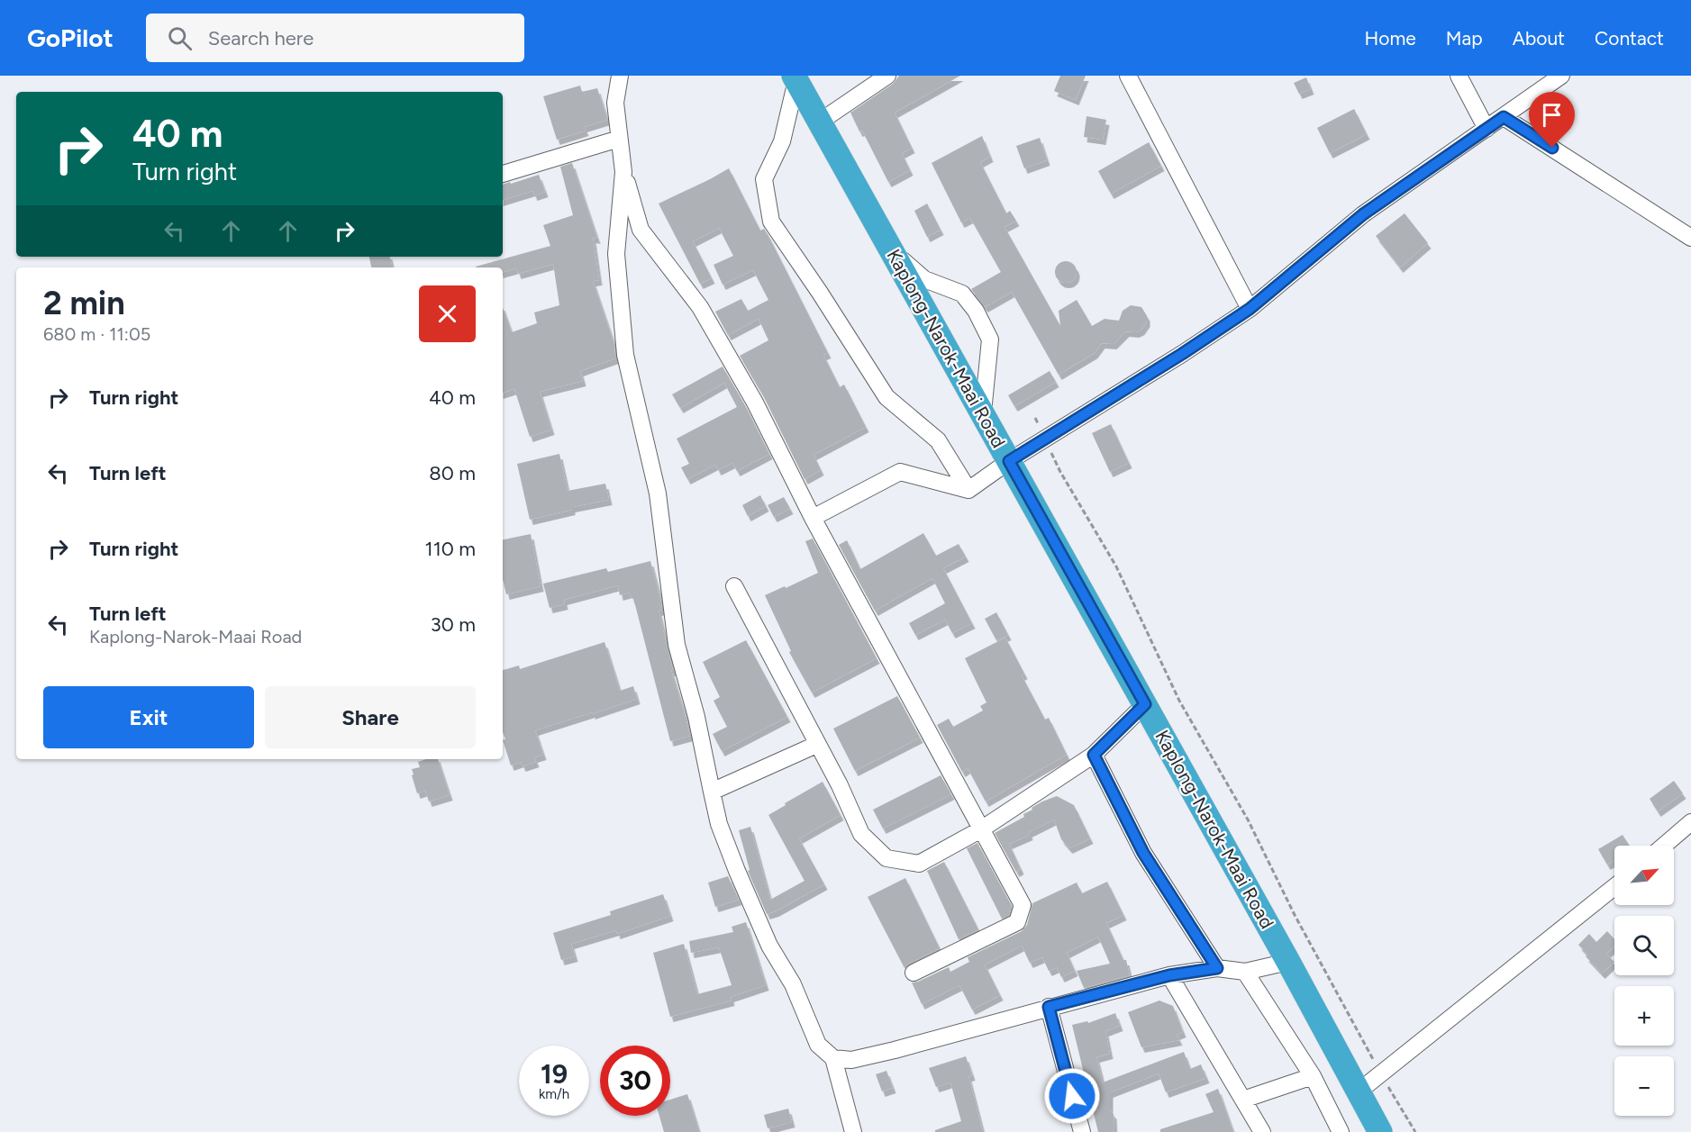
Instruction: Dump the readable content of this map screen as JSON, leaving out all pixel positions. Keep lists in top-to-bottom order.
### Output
{
  "streets": {
    "highway": ["Kaplong-Narok-Maai Road"]
  },
  "north": "top right",
  "page": {
    "header": "GoPilot",
    "search": "Search here",
    "nav": [
      "Home",
      "Map",
      "About",
      "Contact"
    ],
    "turn": ["40 m", "Turn right"],
    "heading": ["2 min", "680 m · 11:05"],
    "list": [
      {
        "name": "Turn right",
        "value": "40 m"
      },
      {
        "name": "Turn left",
        "value": "80 m"
      },
      {
        "name": "Turn right",
        "value": "110 m"
      },
      {
        "name": "Turn left",
        "note": "Kaplong-Narok-Maai Road",
        "value": "30 m"
      }
    ],
    "buttons": ["Exit", "Share"],
    "map_buttons": ["+", "−"],
    "speed": "19 km/h",
    "limit": "30"
  }
}
